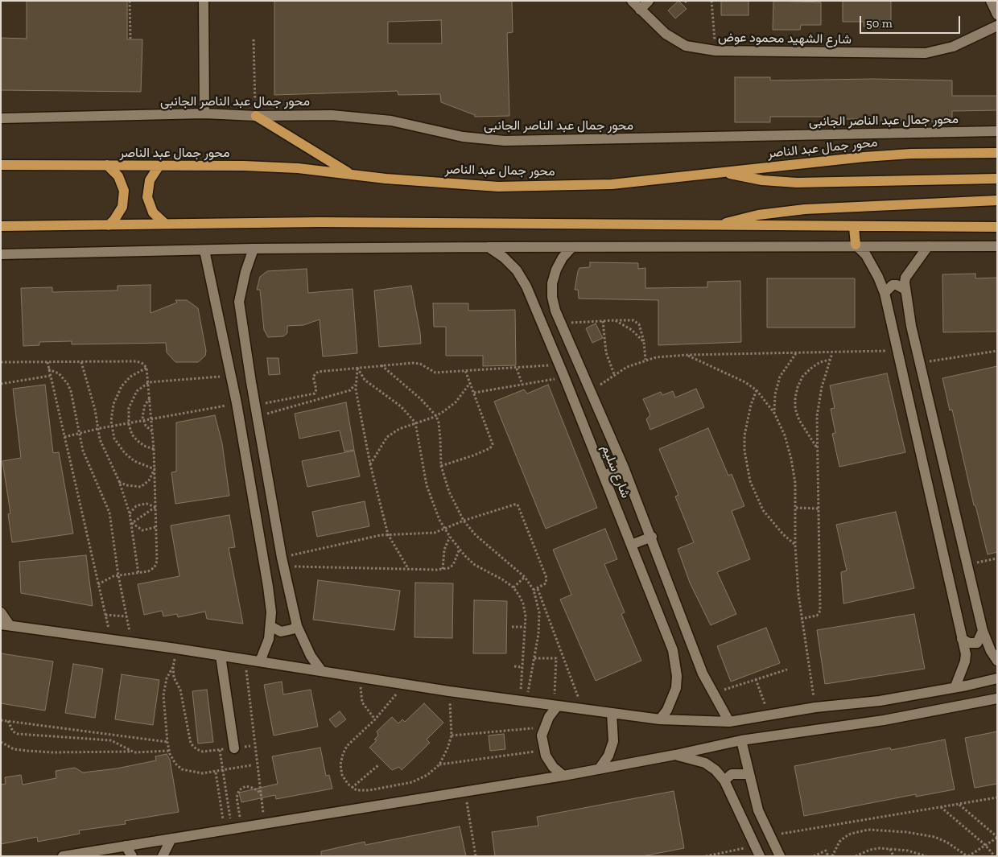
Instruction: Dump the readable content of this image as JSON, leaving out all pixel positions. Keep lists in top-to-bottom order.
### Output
{
  "streets": {
    "main road": ["محور جمال عبد الناصر"],
    "street": ["شارع الشهيد محمود عوض", "محور جمال عبد الناصر الجانبى", "شارع سليم"]
  },
  "scale_bar": "50 m"
}
